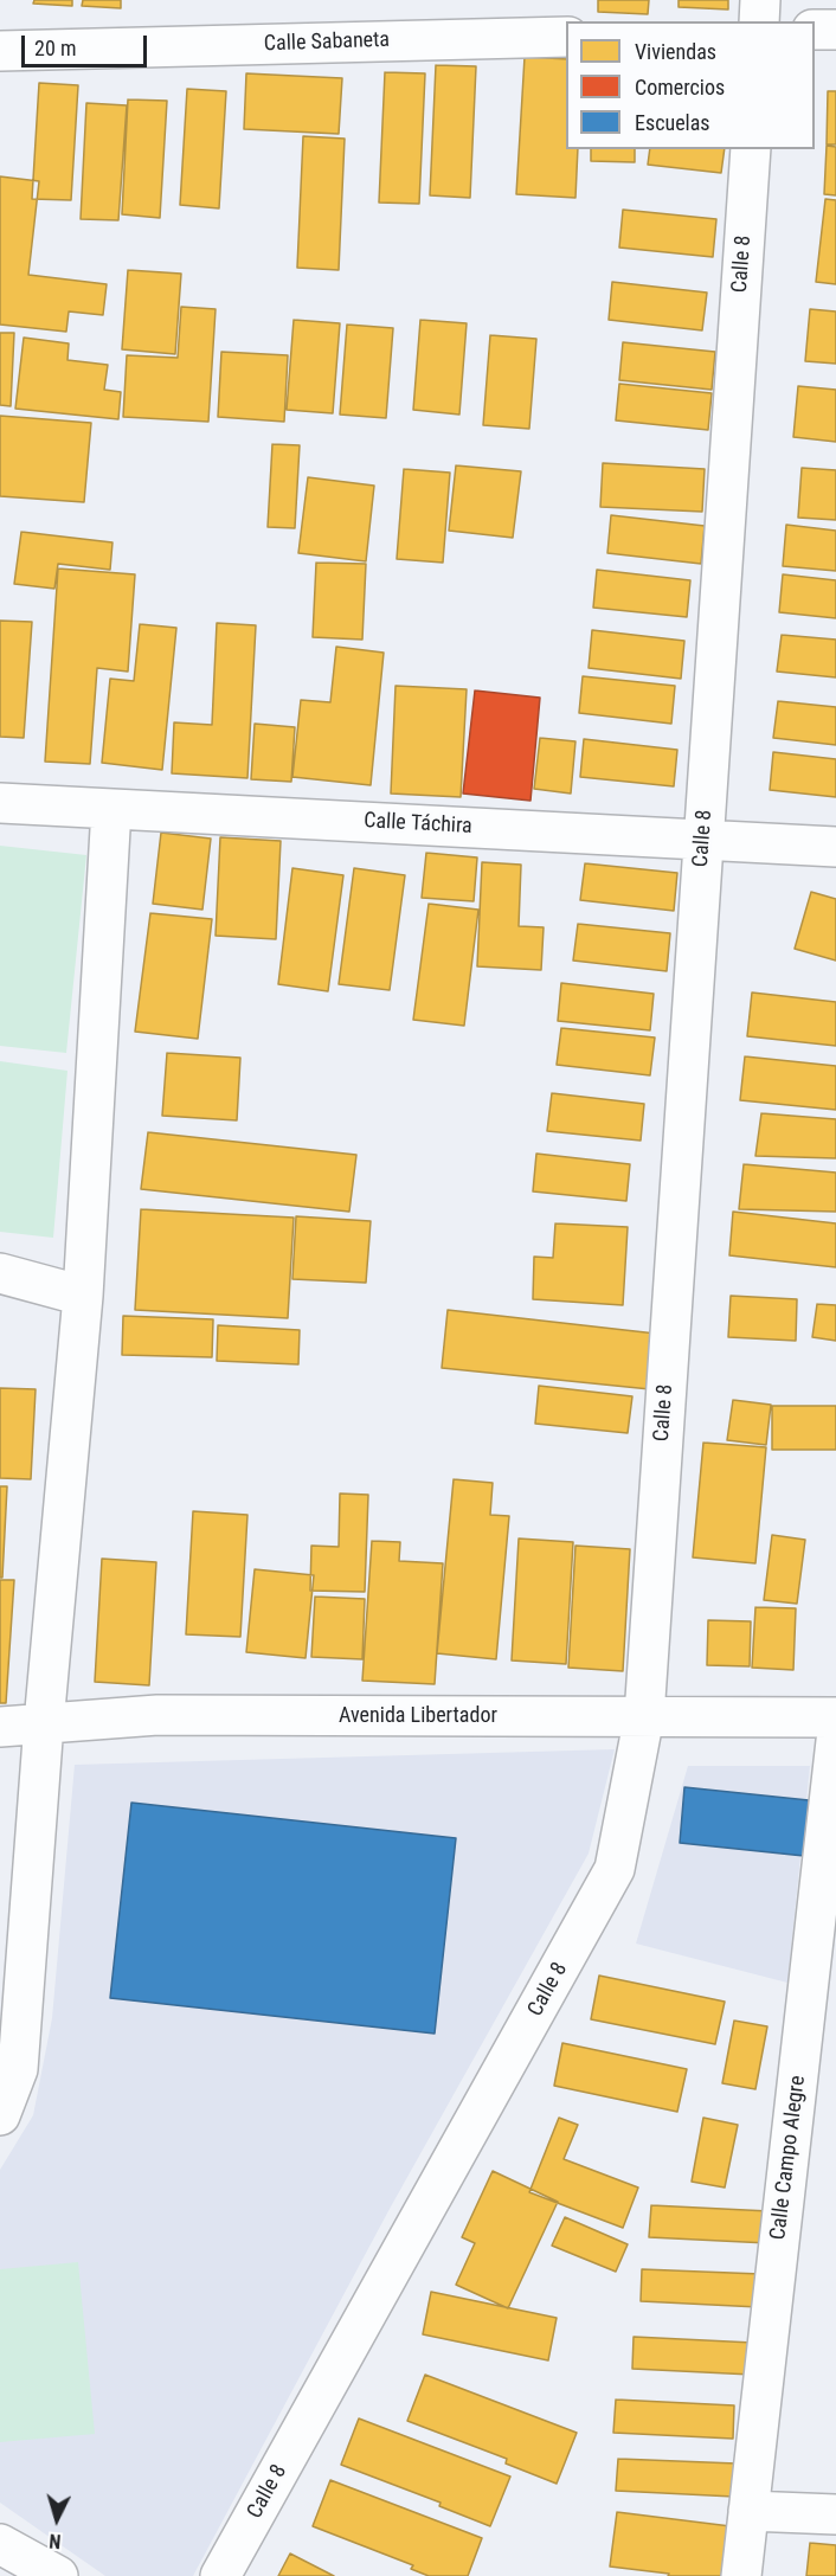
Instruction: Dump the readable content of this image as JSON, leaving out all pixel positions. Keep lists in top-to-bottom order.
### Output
{
  "streets": {
    "street": [
      "Calle Sabaneta",
      "Calle 8",
      "Calle Táchira",
      "Avenida Libertador",
      "Calle Campo Alegre"
    ]
  },
  "crossings": [
    ["Calle 8", "Calle Táchira"],
    ["Calle 8", "Avenida Libertador"]
  ],
  "legend": ["Viviendas", "Comercios", "Escuelas"],
  "scale_bar": "20 m",
  "north": "bottom"
}
